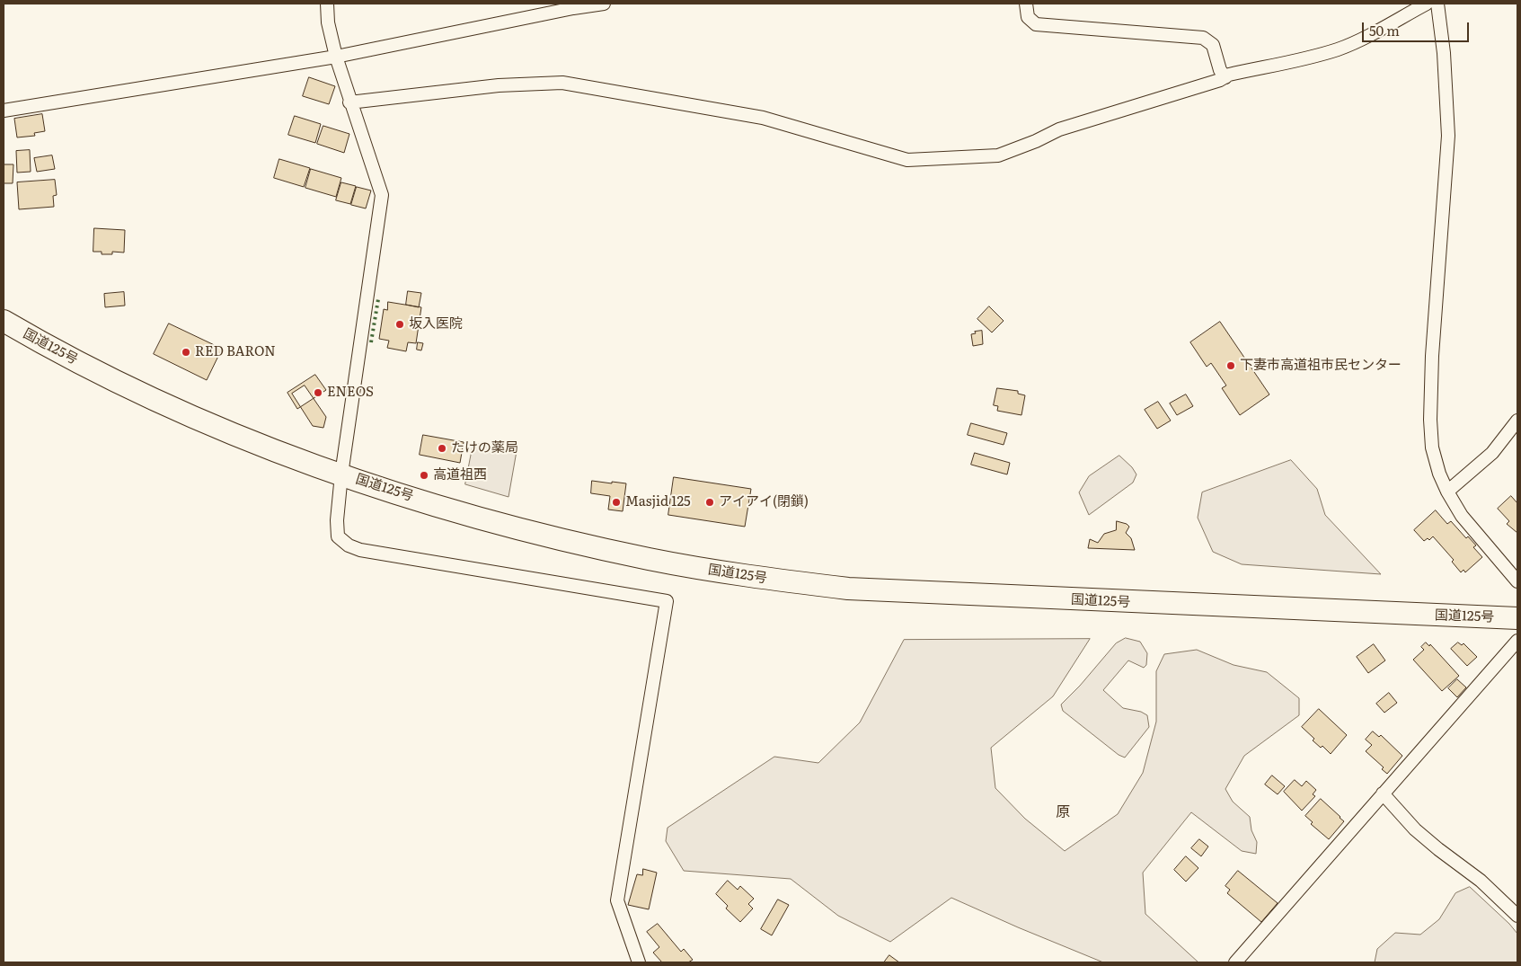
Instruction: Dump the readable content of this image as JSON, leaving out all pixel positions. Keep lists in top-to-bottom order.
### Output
{
  "streets": {
    "highway": ["国道125号"]
  },
  "districts": ["原"],
  "places": [
    "坂入医院",
    "RED BARON",
    "下妻市高道祖市民センター",
    "ENEOS",
    "たけの薬局",
    "高道祖西",
    "Masjid 125",
    "アイアイ(閉鎖)"
  ],
  "scale_bar": "50 m"
}
